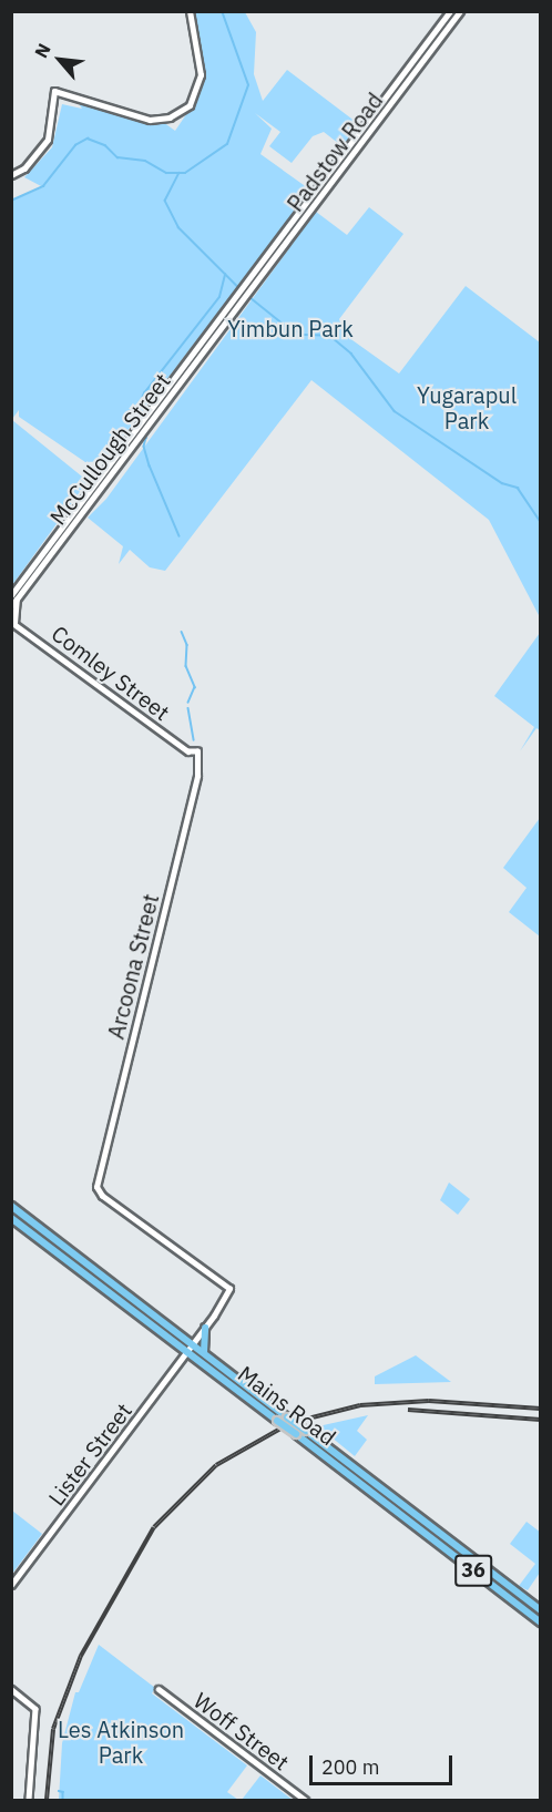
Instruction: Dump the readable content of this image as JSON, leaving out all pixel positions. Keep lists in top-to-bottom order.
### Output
{
  "streets": {
    "main road": [
      "Padstow Road",
      "McCullough Street",
      "Mains Road",
      "36"
    ],
    "street": [
      "Comley Street",
      "Arcoona Street",
      "Lister Street",
      "Woff Street"
    ]
  },
  "crossings": [
    ["Padstow Road", "McCullough Street"],
    ["Comley Street", "Arcoona Street"],
    ["Arcoona Street", "Lister Street"],
    ["Mains Road", "Lister Street"]
  ],
  "parks": ["Yimbun Park", "Yugarapul Park", "Les Atkinson Park"],
  "scale_bar": "200 m",
  "north": "top left"
}
